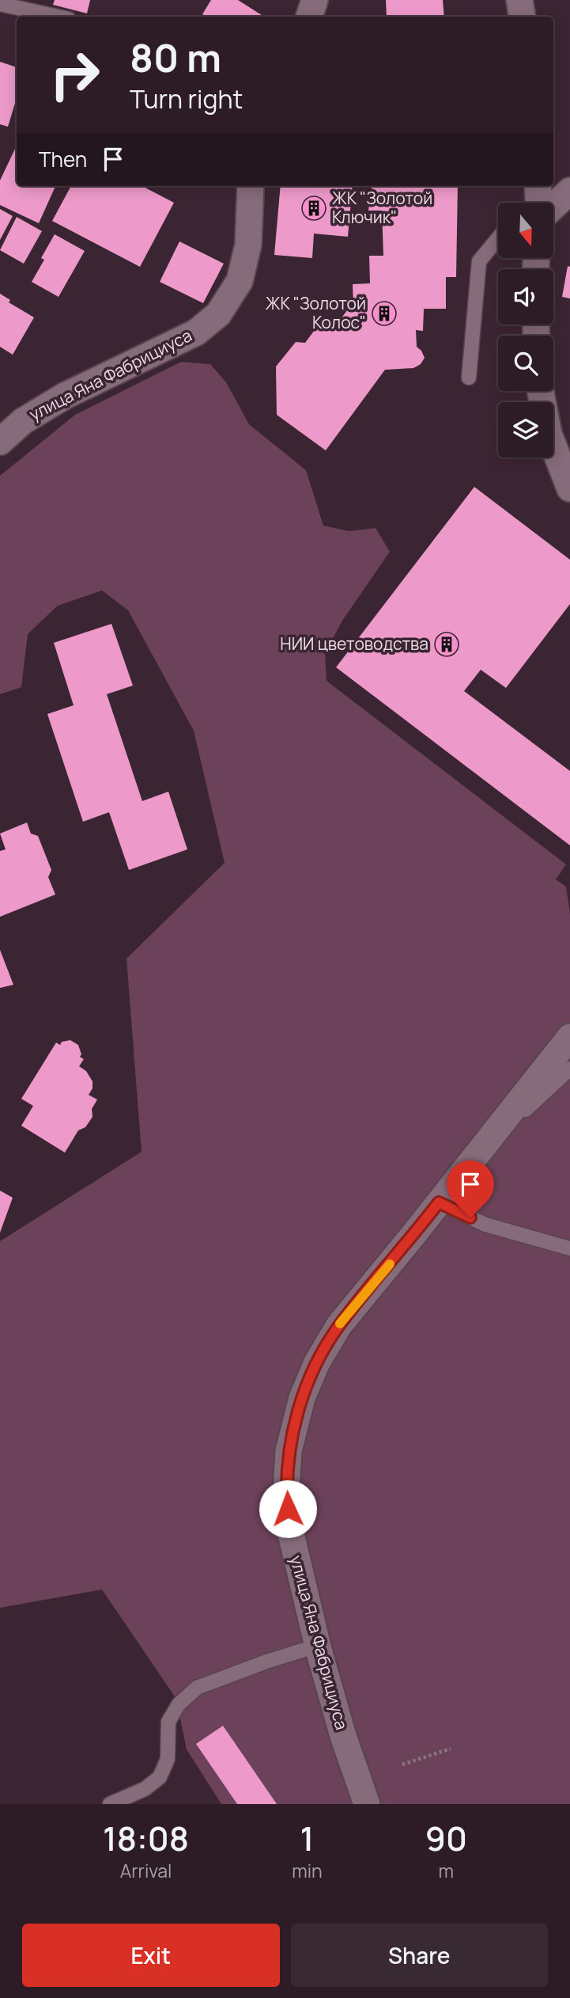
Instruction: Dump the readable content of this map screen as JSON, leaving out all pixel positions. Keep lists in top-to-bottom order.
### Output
{
  "streets": {
    "street": ["улица Яна Фабрициуса"]
  },
  "places": {
    "building": ["ЖК \"Золотой Ключик\"", "ЖК \"Золотой Колос\"", "НИИ цветоводства"]
  },
  "north": "bottom",
  "page": {
    "turn": ["80 m", "Turn right"],
    "then": "Then",
    "eta": [
      "18:08",
      "Arrival",
      "1",
      "min",
      "90",
      "m"
    ],
    "buttons": ["Exit", "Share"]
  }
}
